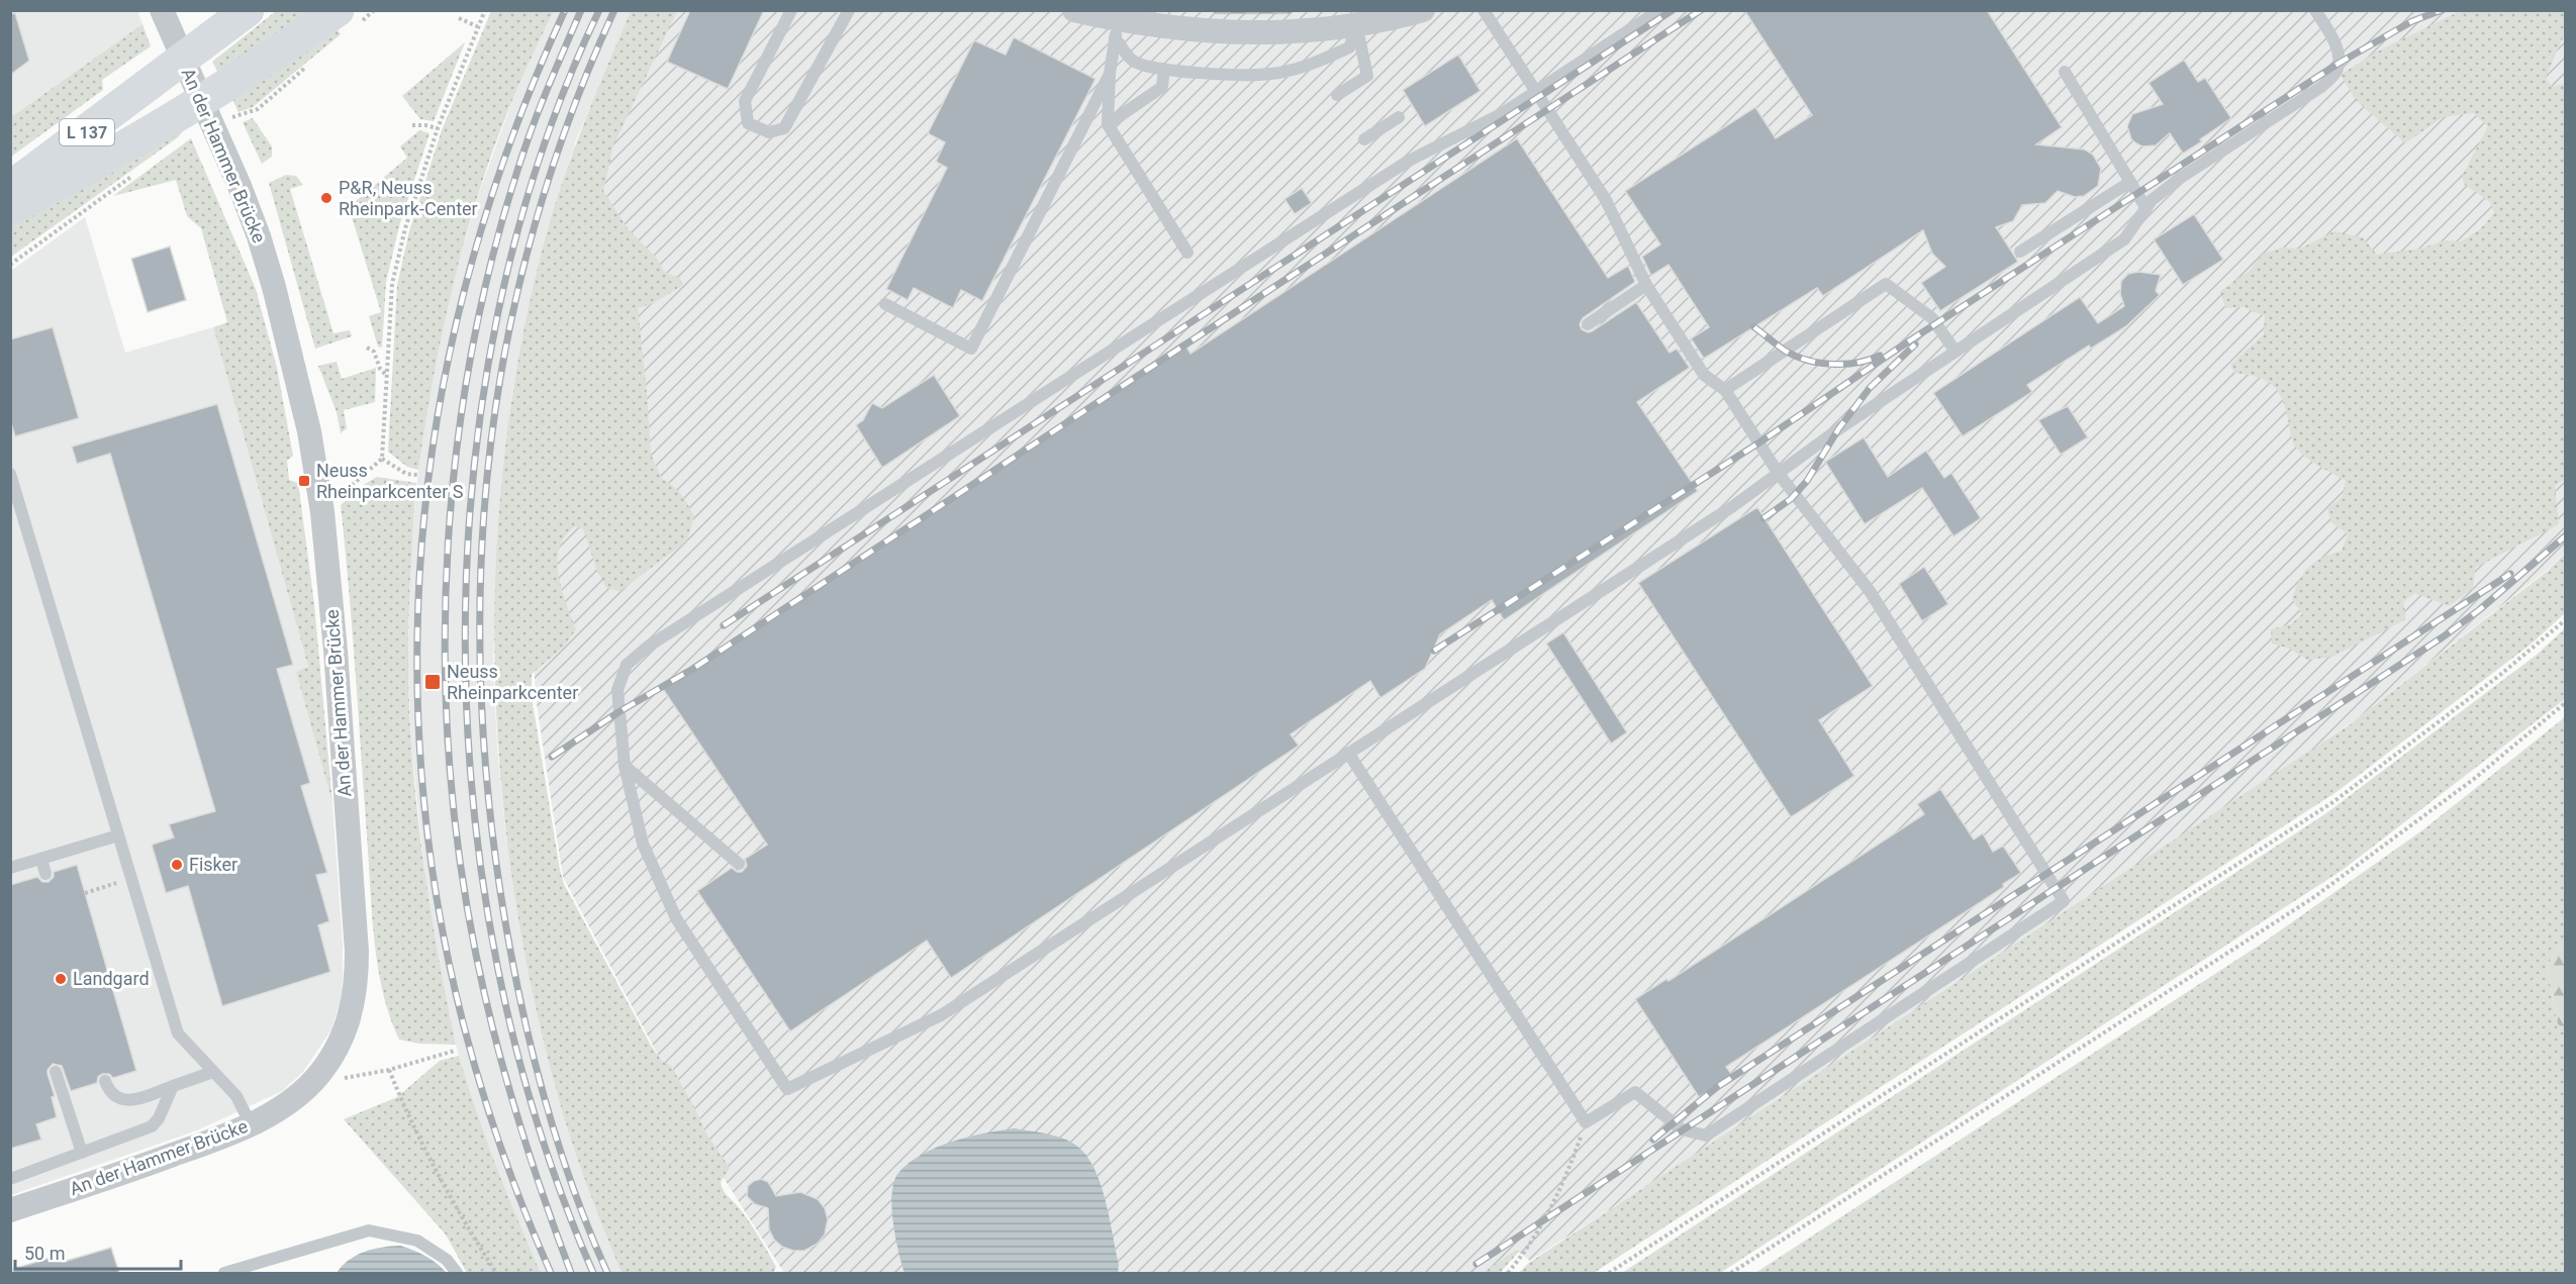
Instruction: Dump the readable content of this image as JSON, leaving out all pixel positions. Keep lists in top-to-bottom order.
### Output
{
  "streets": {
    "main road": ["L 137"],
    "street": ["An der Hammer Brücke"]
  },
  "places": {
    "other": ["P&R, Neuss Rheinpark-Center", "Fisker", "Landgard"],
    "transit": ["Neuss Rheinparkcenter S", "Neuss Rheinparkcenter"]
  },
  "scale_bar": "50 m"
}
